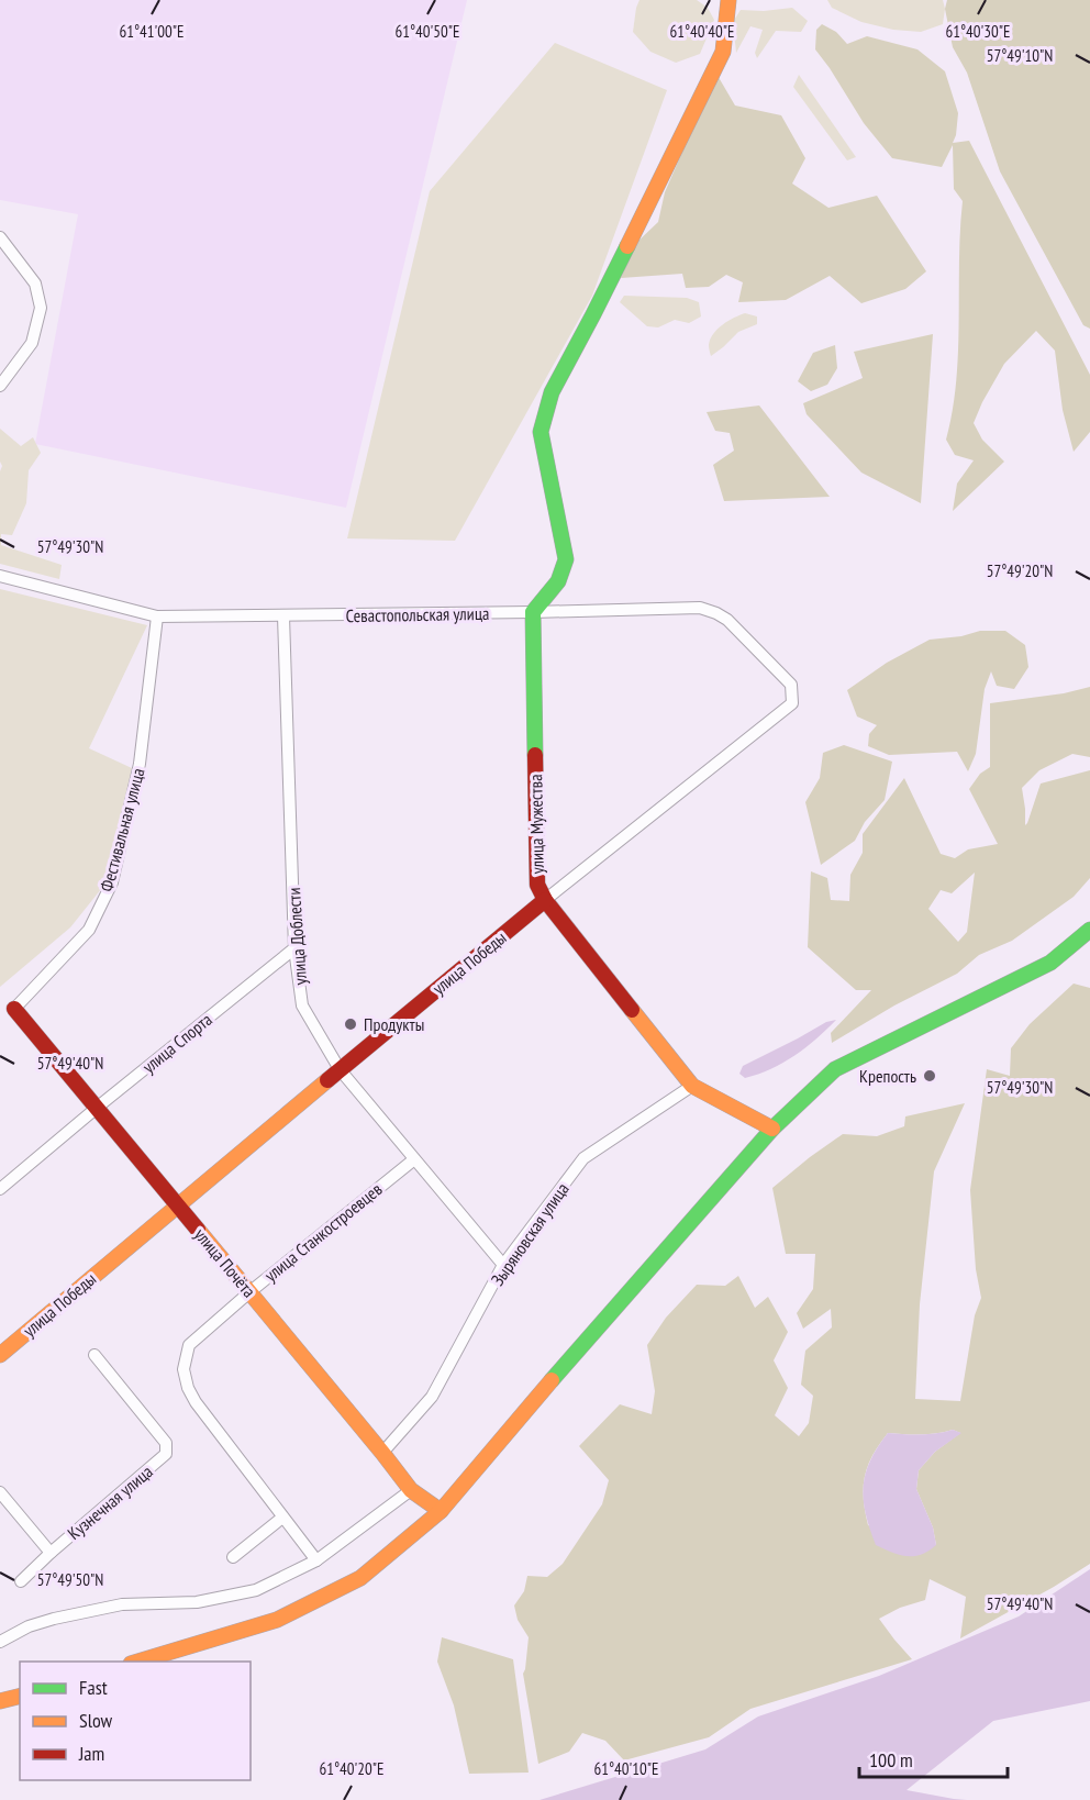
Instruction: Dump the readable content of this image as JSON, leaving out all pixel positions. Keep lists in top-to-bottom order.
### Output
{
  "streets": {
    "street": [
      "Севастопольская улица",
      "улица Мужества",
      "Фестивальная улица",
      "улица Доблести",
      "улица Победы",
      "улица Спорта",
      "улица Станкостроевцев",
      "Зыряновская улица",
      "улица Почёта",
      "Кузнечная улица"
    ]
  },
  "crossings": [
    ["Севастопольская улица", "улица Мужества"],
    ["Севастопольская улица", "Фестивальная улица"],
    ["Севастопольская улица", "улица Доблести"],
    ["Севастопольская улица", "улица Победы"],
    ["улица Мужества", "улица Победы"],
    ["улица Мужества", "Зыряновская улица"],
    ["Фестивальная улица", "улица Почёта"],
    ["улица Доблести", "улица Победы"],
    ["улица Доблести", "улица Спорта"],
    ["улица Доблести", "улица Станкостроевцев"],
    ["улица Доблести", "Зыряновская улица"],
    ["улица Победы", "улица Почёта"],
    ["улица Спорта", "улица Почёта"],
    ["улица Станкостроевцев", "улица Почёта"],
    ["Зыряновская улица", "улица Почёта"]
  ],
  "places": ["Продукты", "Крепость"],
  "legend": ["Fast", "Slow", "Jam"],
  "scale_bar": "100 m",
  "coordinates": [
    "61°41'00\"E",
    "61°40'50\"E",
    "61°40'40\"E",
    "61°40'30\"E",
    "57°49'10\"N",
    "57°49'30\"N",
    "57°49'20\"N",
    "57°49'40\"N",
    "57°49'50\"N",
    "61°40'20\"E",
    "61°40'10\"E"
  ]
}
